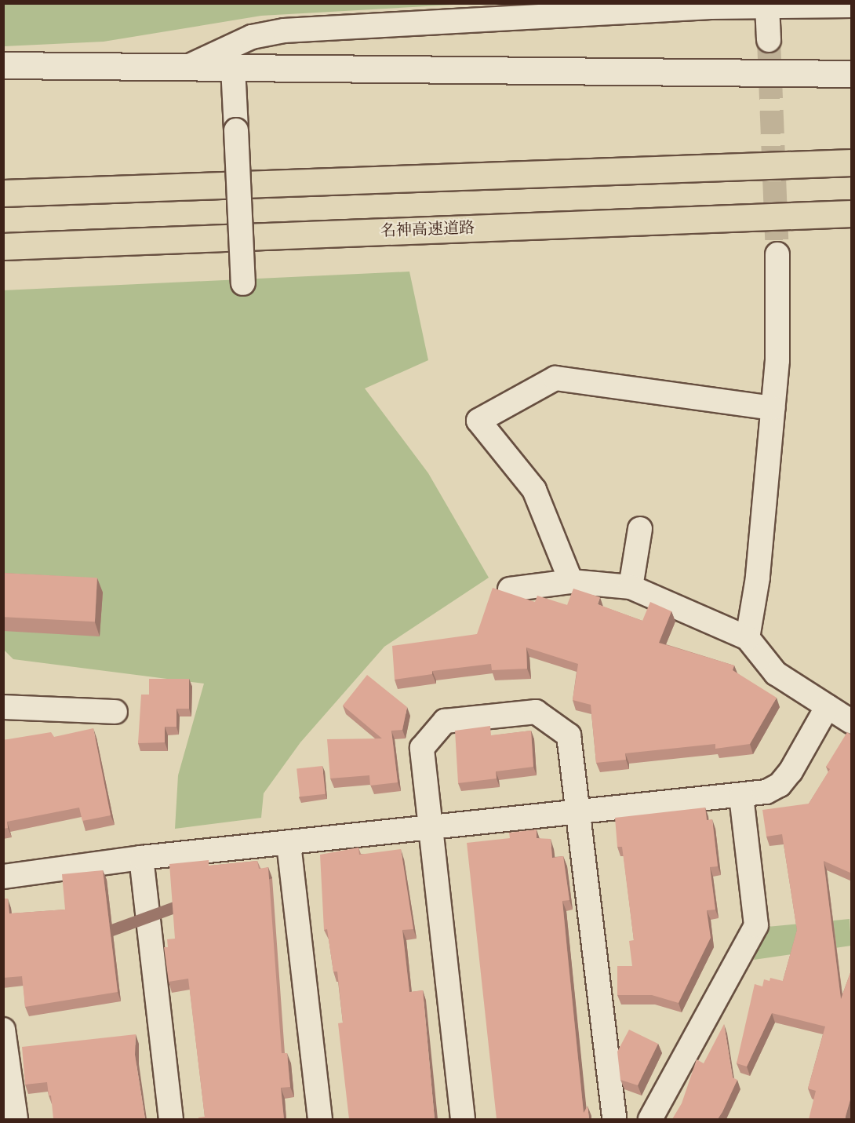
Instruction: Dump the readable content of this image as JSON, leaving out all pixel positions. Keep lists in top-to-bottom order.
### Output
{
  "streets": {
    "highway": ["名神高速道路"]
  }
}
